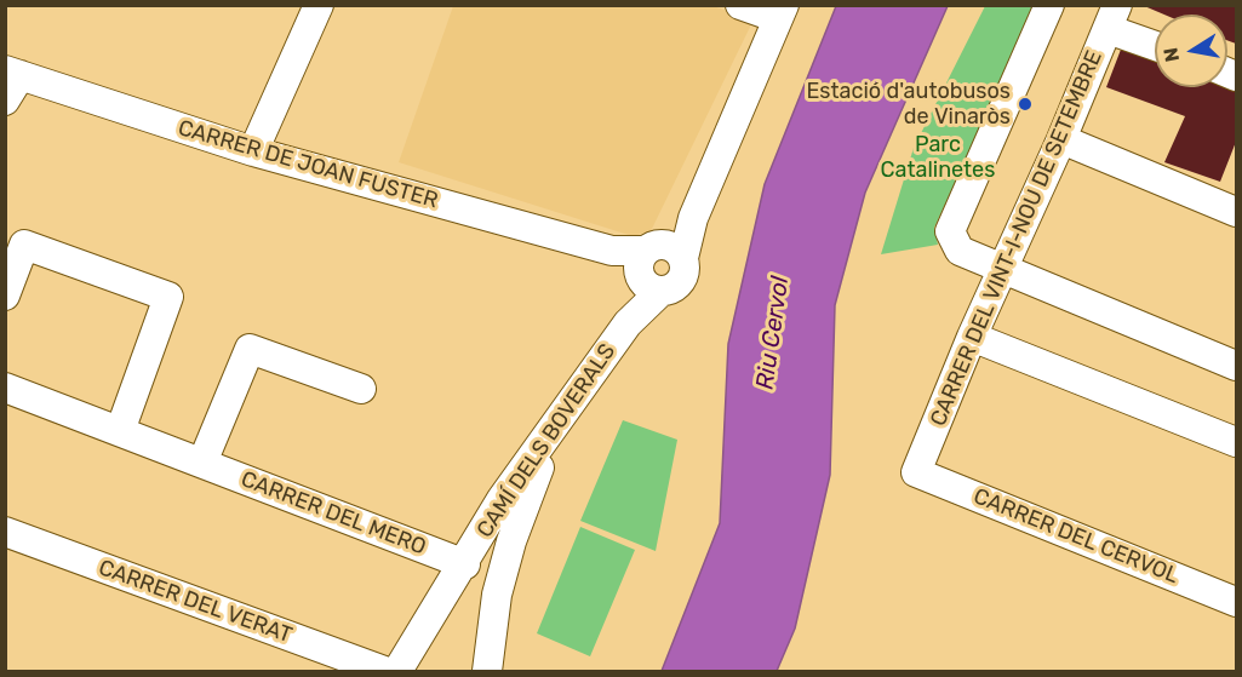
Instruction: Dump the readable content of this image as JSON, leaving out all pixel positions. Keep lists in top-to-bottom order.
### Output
{
  "streets": {
    "street": [
      "CARRER DE JOAN FUSTER",
      "CARRER DEL VINT-I-NOU DE SETEMBRE",
      "CAMÍ DELS BOVERALS",
      "CARRER DEL MERO",
      "CARRER DEL CERVOL",
      "CARRER DEL VERAT"
    ]
  },
  "crossings": [
    ["CARRER DE JOAN FUSTER", "CAMÍ DELS BOVERALS"],
    ["CARRER DEL VINT-I-NOU DE SETEMBRE", "CARRER DEL CERVOL"],
    ["CAMÍ DELS BOVERALS", "CARRER DEL MERO"]
  ],
  "water": ["Riu Cervol"],
  "parks": ["Parc Catalinetes"],
  "places": ["Estació d'autobusos de Vinaròs"],
  "north": "left"
}
